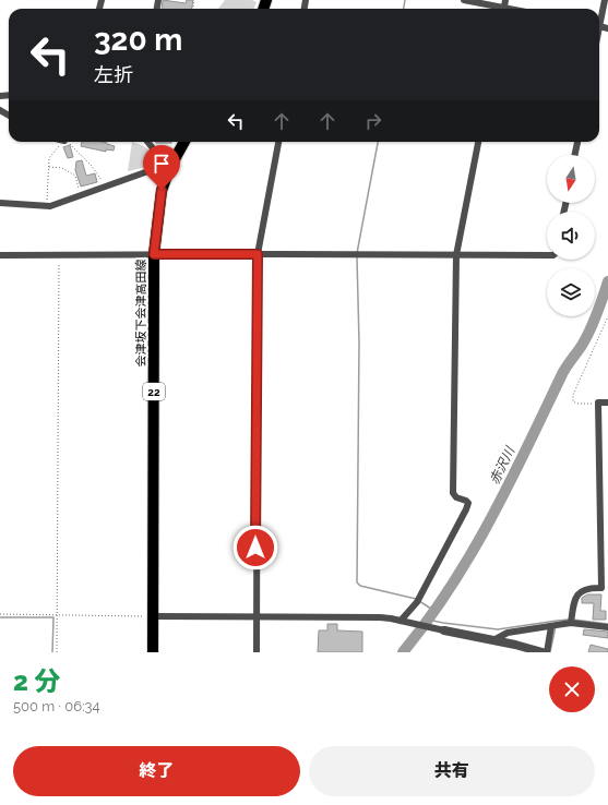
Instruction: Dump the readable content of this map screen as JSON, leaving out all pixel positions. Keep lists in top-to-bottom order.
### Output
{
  "streets": {
    "main road": ["会津坂下会津高田線", "22"]
  },
  "water": ["赤沢川"],
  "north": "bottom",
  "page": {
    "turn": ["320 m", "左折"],
    "heading": ["2 分", "500 m · 06:34"],
    "buttons": ["終了", "共有"]
  }
}
